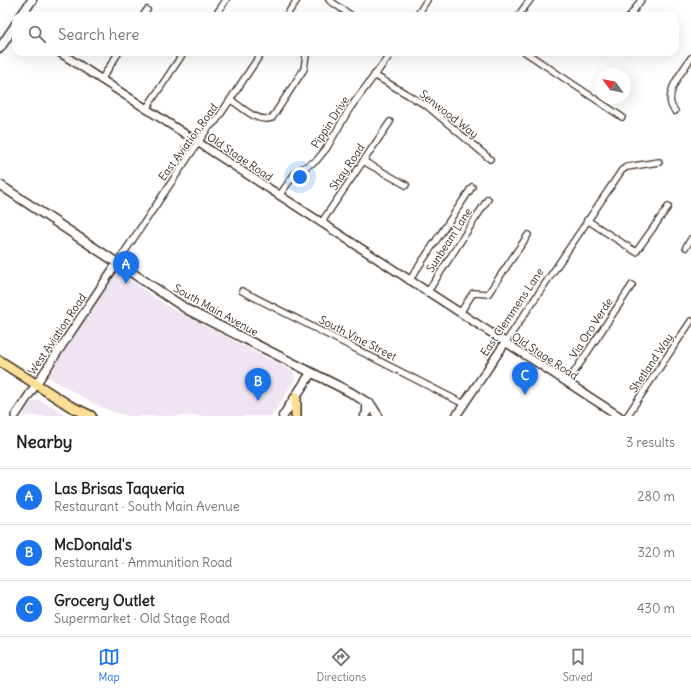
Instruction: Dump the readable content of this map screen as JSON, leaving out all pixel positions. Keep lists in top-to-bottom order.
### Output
{
  "streets": {
    "main road": ["South Main Avenue"],
    "street": [
      "Senwood Way",
      "Pippin Drive",
      "East Aviation Road",
      "Old Stage Road",
      "Shay Road",
      "Sunbeam Lane",
      "East Clemmens Lane",
      "Via Oro Verde",
      "West Aviation Road",
      "South Vine Street",
      "Shetland Way"
    ]
  },
  "crossings": [
    ["Senwood Way", "Pippin Drive"],
    ["Pippin Drive", "Old Stage Road"],
    ["East Aviation Road", "Old Stage Road"],
    ["East Aviation Road", "South Main Avenue"],
    ["East Aviation Road", "West Aviation Road"],
    ["Old Stage Road", "Shay Road"],
    ["Old Stage Road", "Sunbeam Lane"],
    ["Old Stage Road", "East Clemmens Lane"],
    ["Old Stage Road", "Via Oro Verde"],
    ["South Main Avenue", "West Aviation Road"],
    ["East Clemmens Lane", "South Vine Street"]
  ],
  "north": "top left",
  "page": {
    "search": "Search here",
    "pins": ["A", "C", "B"],
    "heading": ["Nearby", "3 results"],
    "list": [
      {
        "mark": "A",
        "name": "Las Brisas Taqueria",
        "note": "Restaurant · South Main Avenue",
        "value": "280 m"
      },
      {
        "mark": "B",
        "name": "McDonald's",
        "note": "Restaurant · Ammunition Road",
        "value": "320 m"
      },
      {
        "mark": "C",
        "name": "Grocery Outlet",
        "note": "Supermarket · Old Stage Road",
        "value": "430 m"
      }
    ],
    "nav": ["Map", "Directions", "Saved"]
  }
}
